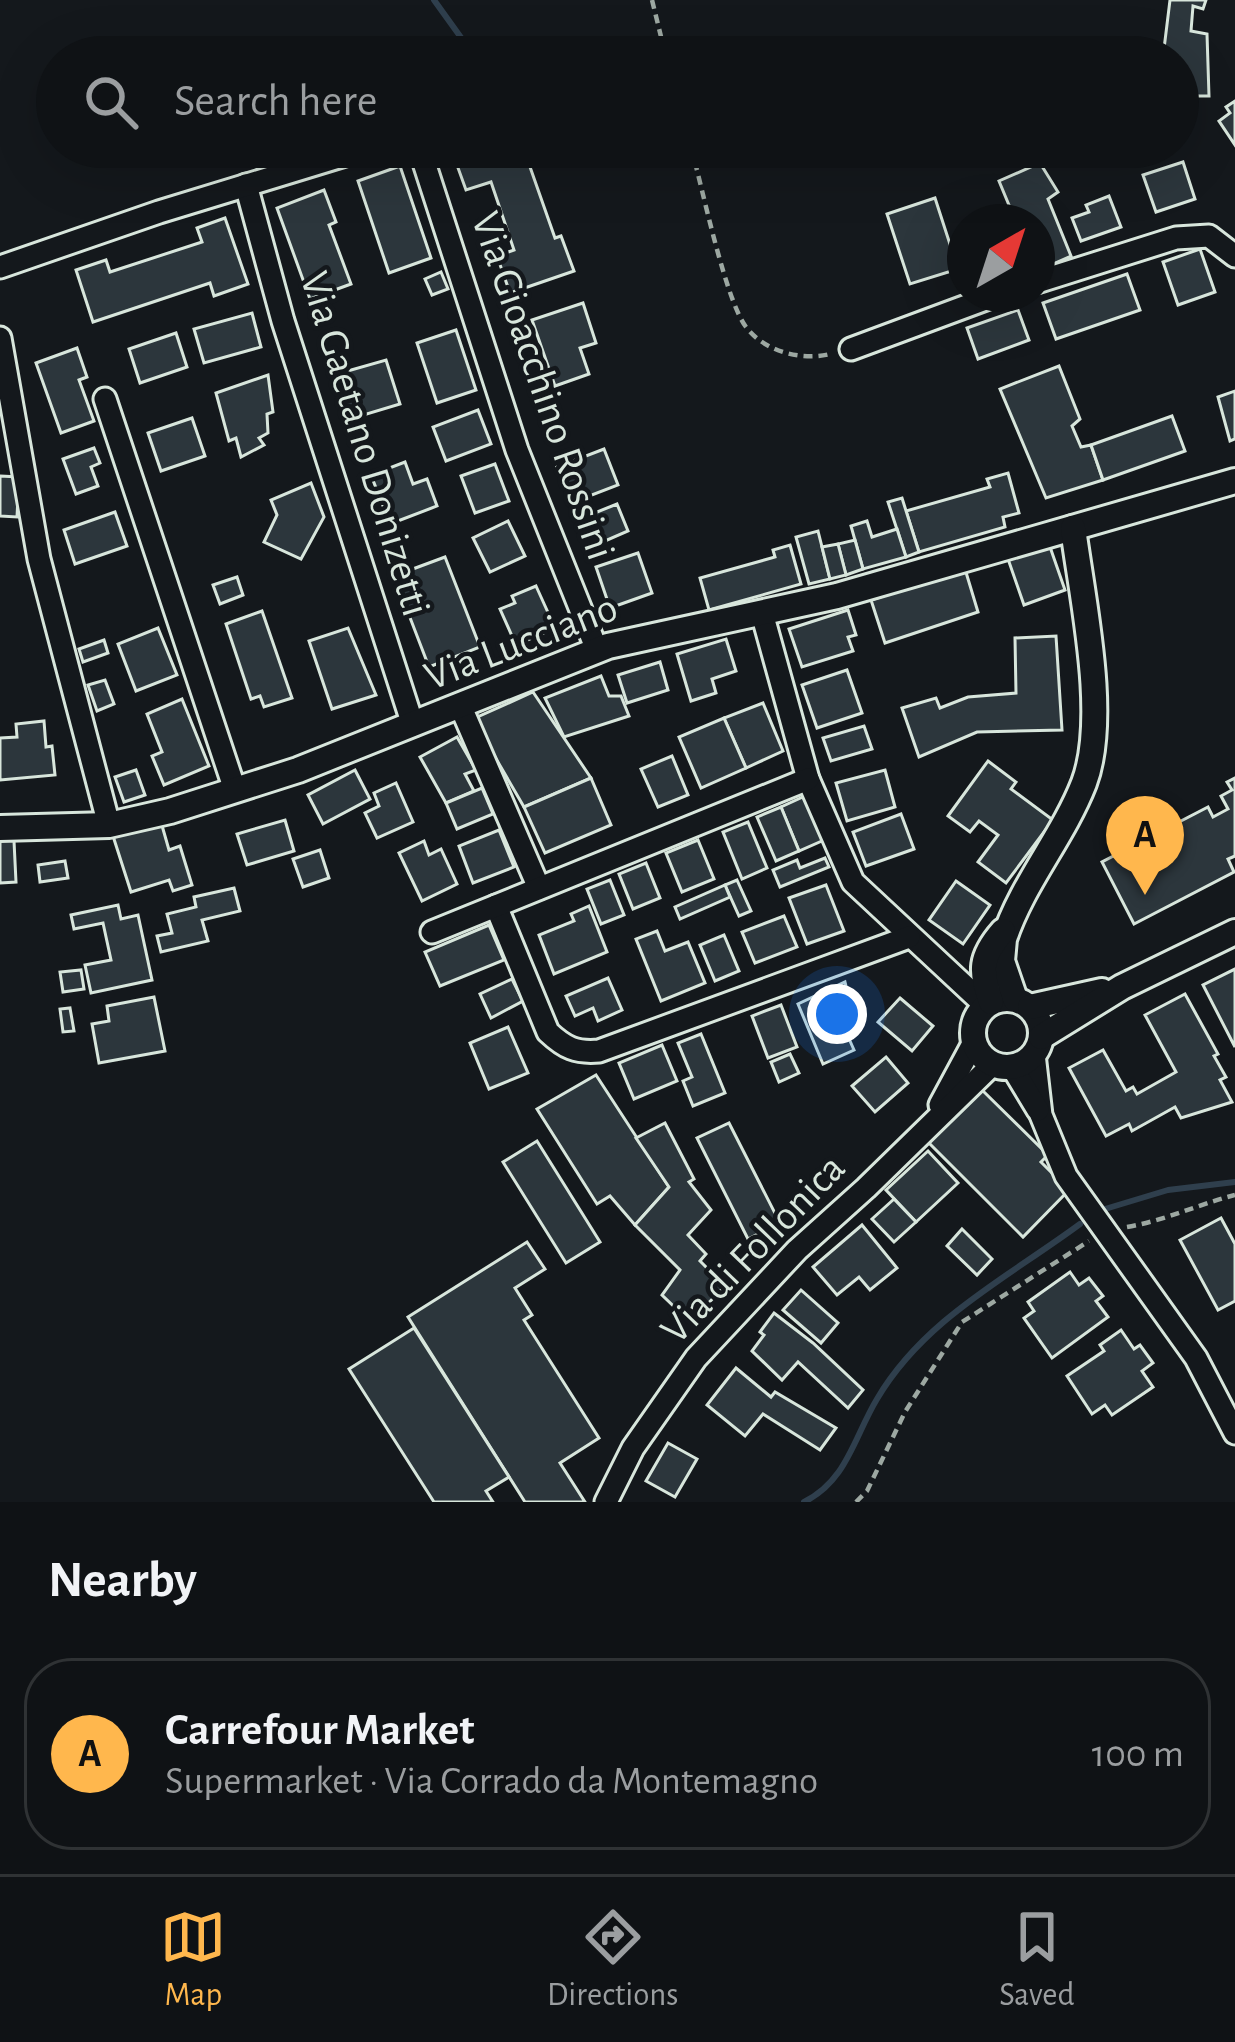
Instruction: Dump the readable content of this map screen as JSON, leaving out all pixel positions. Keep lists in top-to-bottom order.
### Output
{
  "streets": {
    "street": [
      "Via Gioacchino Rossini",
      "Via Gaetano Donizetti",
      "Via Lucciano",
      "Via di Follonica"
    ]
  },
  "crossings": [
    ["Via Gioacchino Rossini", "Via Lucciano"],
    ["Via Gaetano Donizetti", "Via Lucciano"]
  ],
  "north": "top right",
  "page": {
    "search": "Search here",
    "pins": "A",
    "heading": "Nearby",
    "list": [
      {
        "mark": "A",
        "name": "Carrefour Market",
        "note": "Supermarket · Via Corrado da Montemagno",
        "value": "100 m"
      }
    ],
    "nav": ["Map", "Directions", "Saved"]
  }
}
